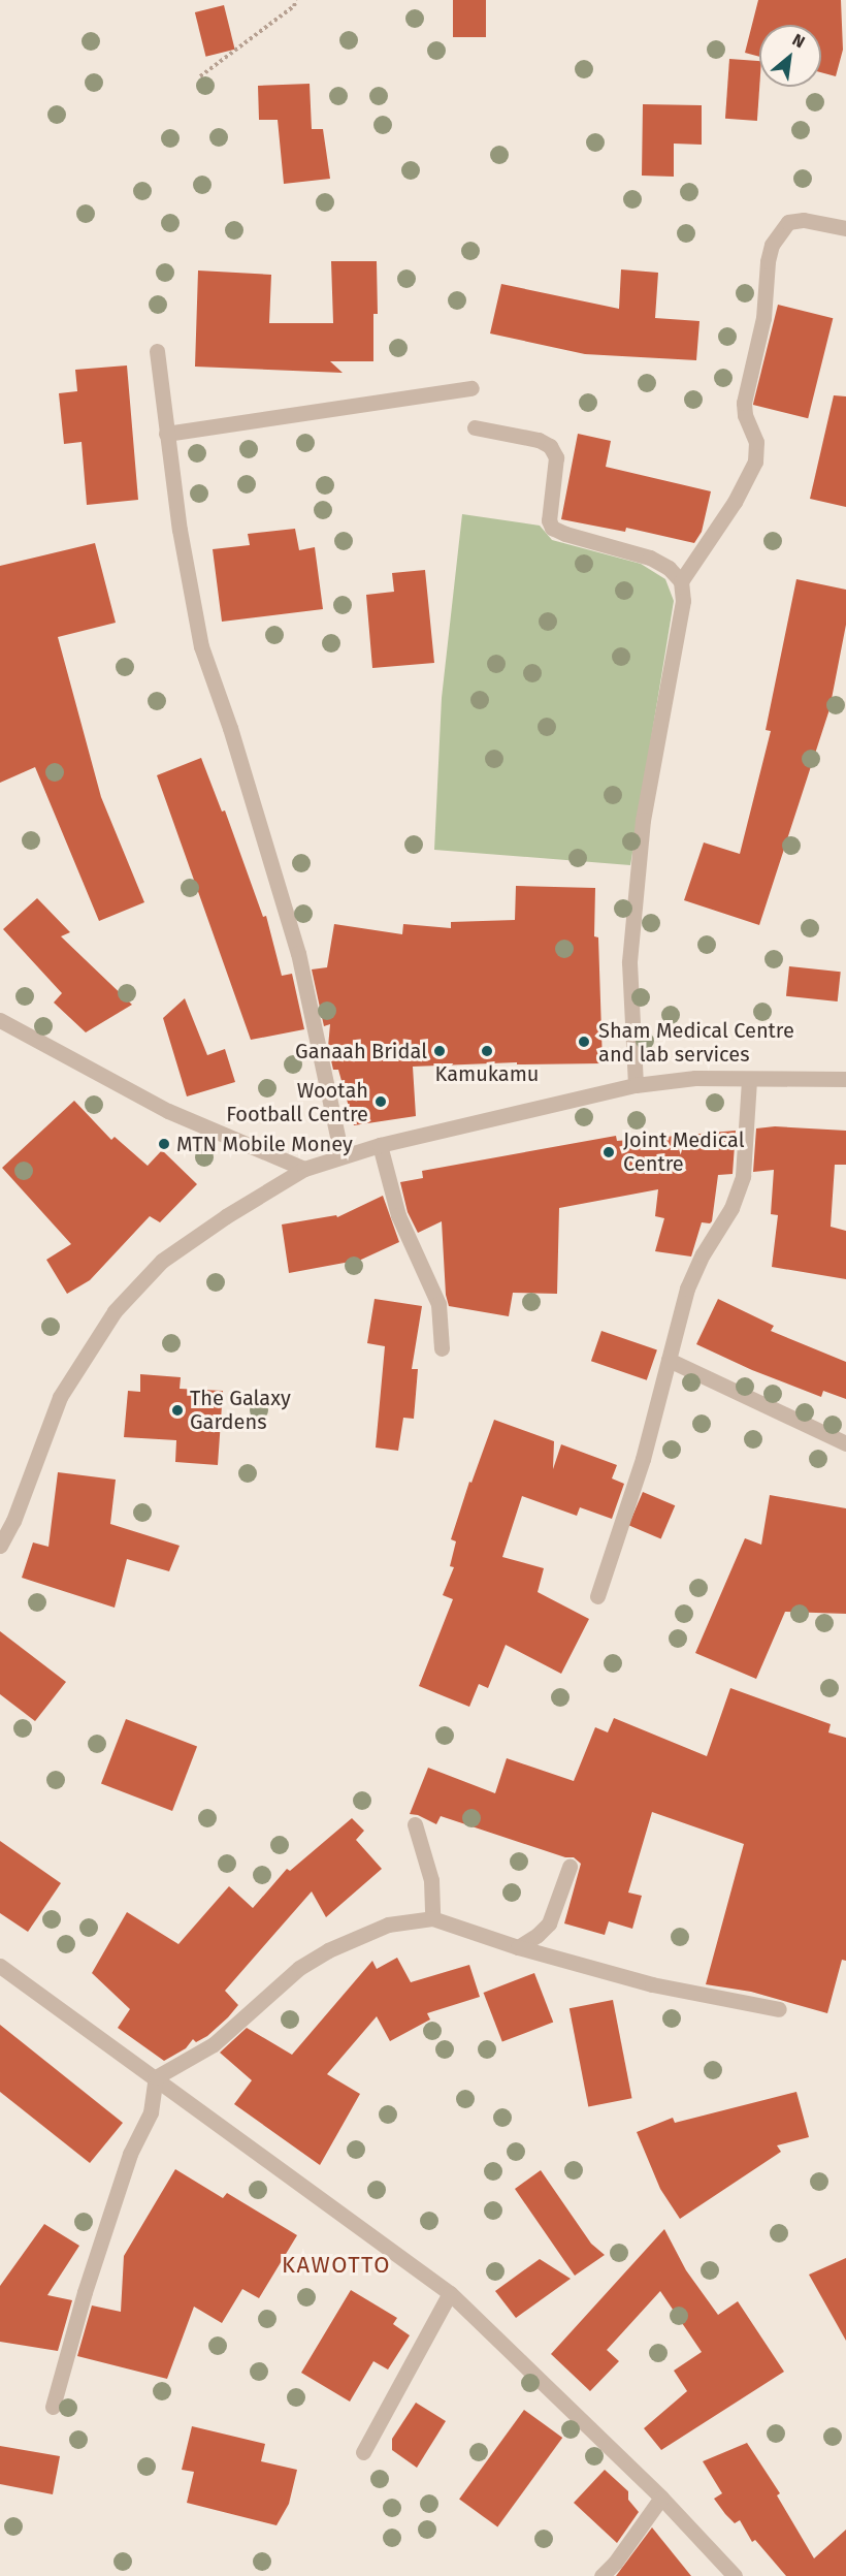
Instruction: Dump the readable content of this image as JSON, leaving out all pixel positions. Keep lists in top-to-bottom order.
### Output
{
  "districts": ["KAWOTTO"],
  "places": [
    "Sham Medical Centre and lab services",
    "Ganaah Bridal",
    "Kamukamu",
    "Wootah Football Centre",
    "MTN Mobile Money",
    "Joint Medical Centre",
    "The Galaxy Gardens"
  ],
  "north": "top right"
}
